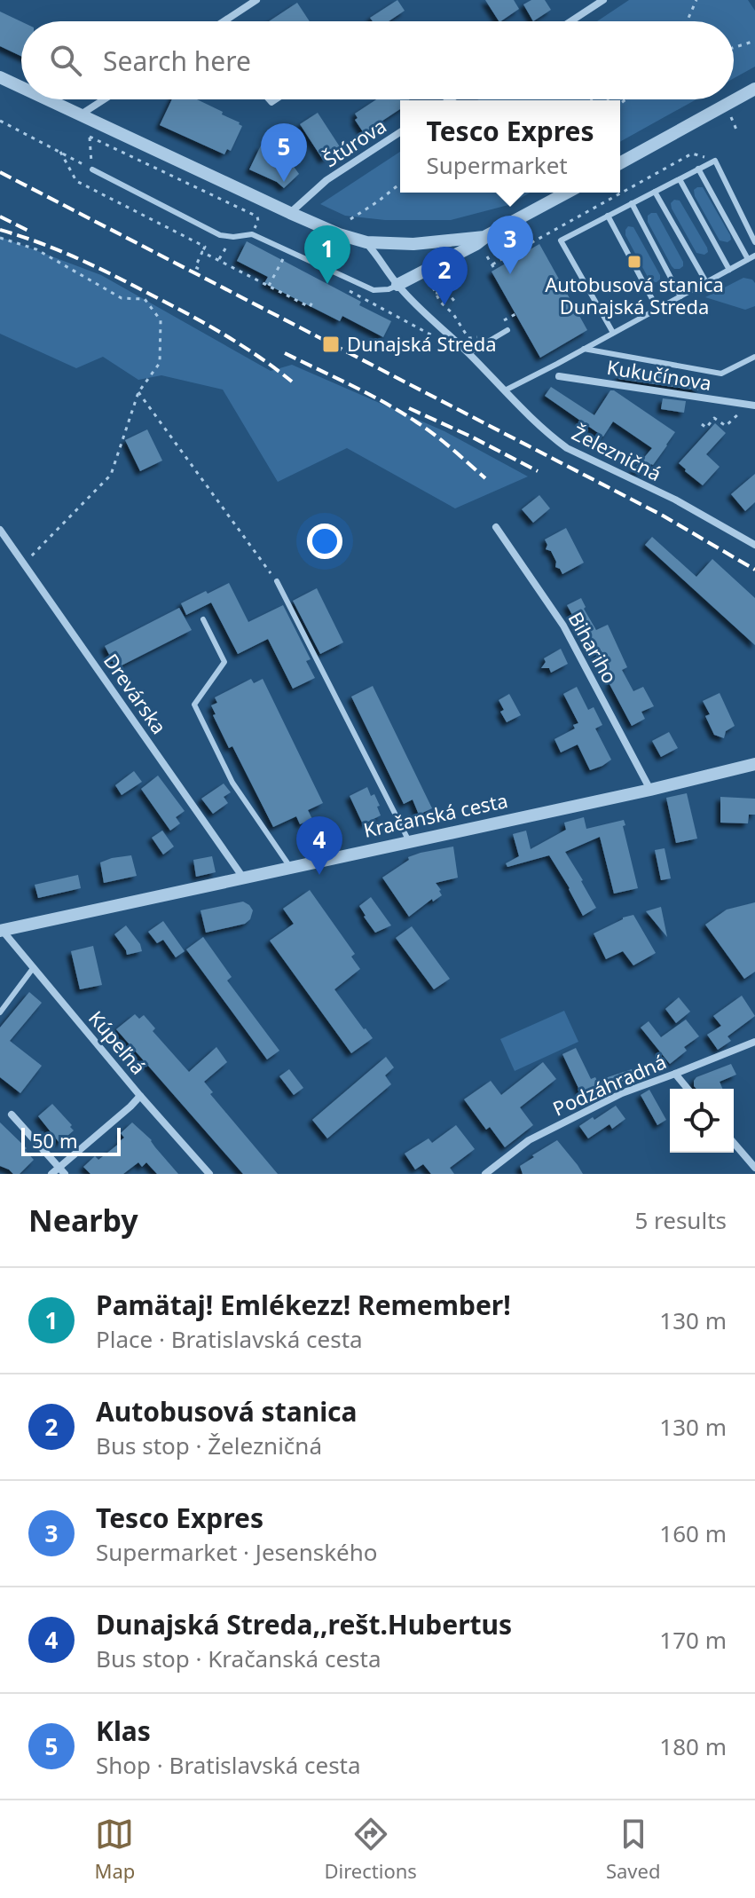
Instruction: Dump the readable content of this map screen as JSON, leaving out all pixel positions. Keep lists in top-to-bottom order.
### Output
{
  "streets": {
    "street": [
      "Štúrova",
      "Kukučínova",
      "Železničná",
      "Bihariho",
      "Drevárska",
      "Kračanská cesta",
      "Kúpeľná",
      "Podzáhradná"
    ]
  },
  "crossings": [
    ["Bihariho", "Kračanská cesta"],
    ["Drevárska", "Kračanská cesta"],
    ["Kračanská cesta", "Kúpeľná"]
  ],
  "places": {
    "transit": ["Autobusová stanica Dunajská Streda", "Dunajská Streda"]
  },
  "scale_bar": "50 m",
  "page": {
    "search": "Search here",
    "popup": ["Tesco Expres", "Supermarket"],
    "pins": [
      "5",
      "3",
      "1",
      "2",
      "4"
    ],
    "scale": "50 m",
    "heading": ["Nearby", "5 results"],
    "list": [
      {
        "mark": "1",
        "name": "Pamätaj! Emlékezz! Remember!",
        "note": "Place · Bratislavská cesta",
        "value": "130 m"
      },
      {
        "mark": "2",
        "name": "Autobusová stanica",
        "note": "Bus stop · Železničná",
        "value": "130 m"
      },
      {
        "mark": "3",
        "name": "Tesco Expres",
        "note": "Supermarket · Jesenského",
        "value": "160 m"
      },
      {
        "mark": "4",
        "name": "Dunajská Streda,,rešt.Hubertus",
        "note": "Bus stop · Kračanská cesta",
        "value": "170 m"
      },
      {
        "mark": "5",
        "name": "Klas",
        "note": "Shop · Bratislavská cesta",
        "value": "180 m"
      }
    ],
    "nav": ["Map", "Directions", "Saved"]
  }
}
